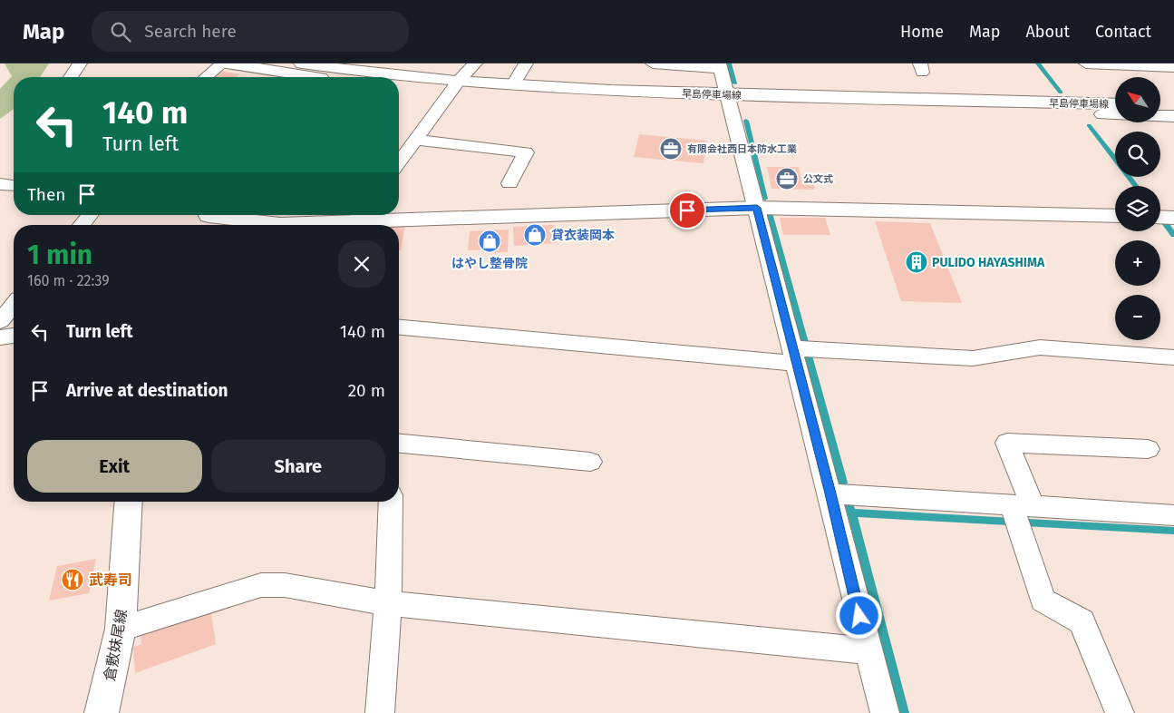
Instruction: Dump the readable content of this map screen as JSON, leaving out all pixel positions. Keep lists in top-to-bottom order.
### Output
{
  "streets": {
    "main road": ["早島停車場線", "倉敷妹尾線"]
  },
  "places": {
    "office": ["有限会社西日本防水工業", "公文式"],
    "shop": ["貸衣装岡本", "はやし整骨院"],
    "building": ["PULIDO HAYASHIMA"],
    "restaurant": ["武寿司"]
  },
  "north": "top left",
  "page": {
    "header": "Map",
    "search": "Search here",
    "nav": [
      "Home",
      "Map",
      "About",
      "Contact"
    ],
    "map_buttons": ["+", "−"],
    "turn": ["140 m", "Turn left"],
    "then": "Then",
    "heading": ["1 min", "160 m · 22:39"],
    "list": [
      {
        "name": "Turn left",
        "value": "140 m"
      },
      {
        "name": "Arrive at destination",
        "value": "20 m"
      }
    ],
    "buttons": ["Exit", "Share"]
  }
}
